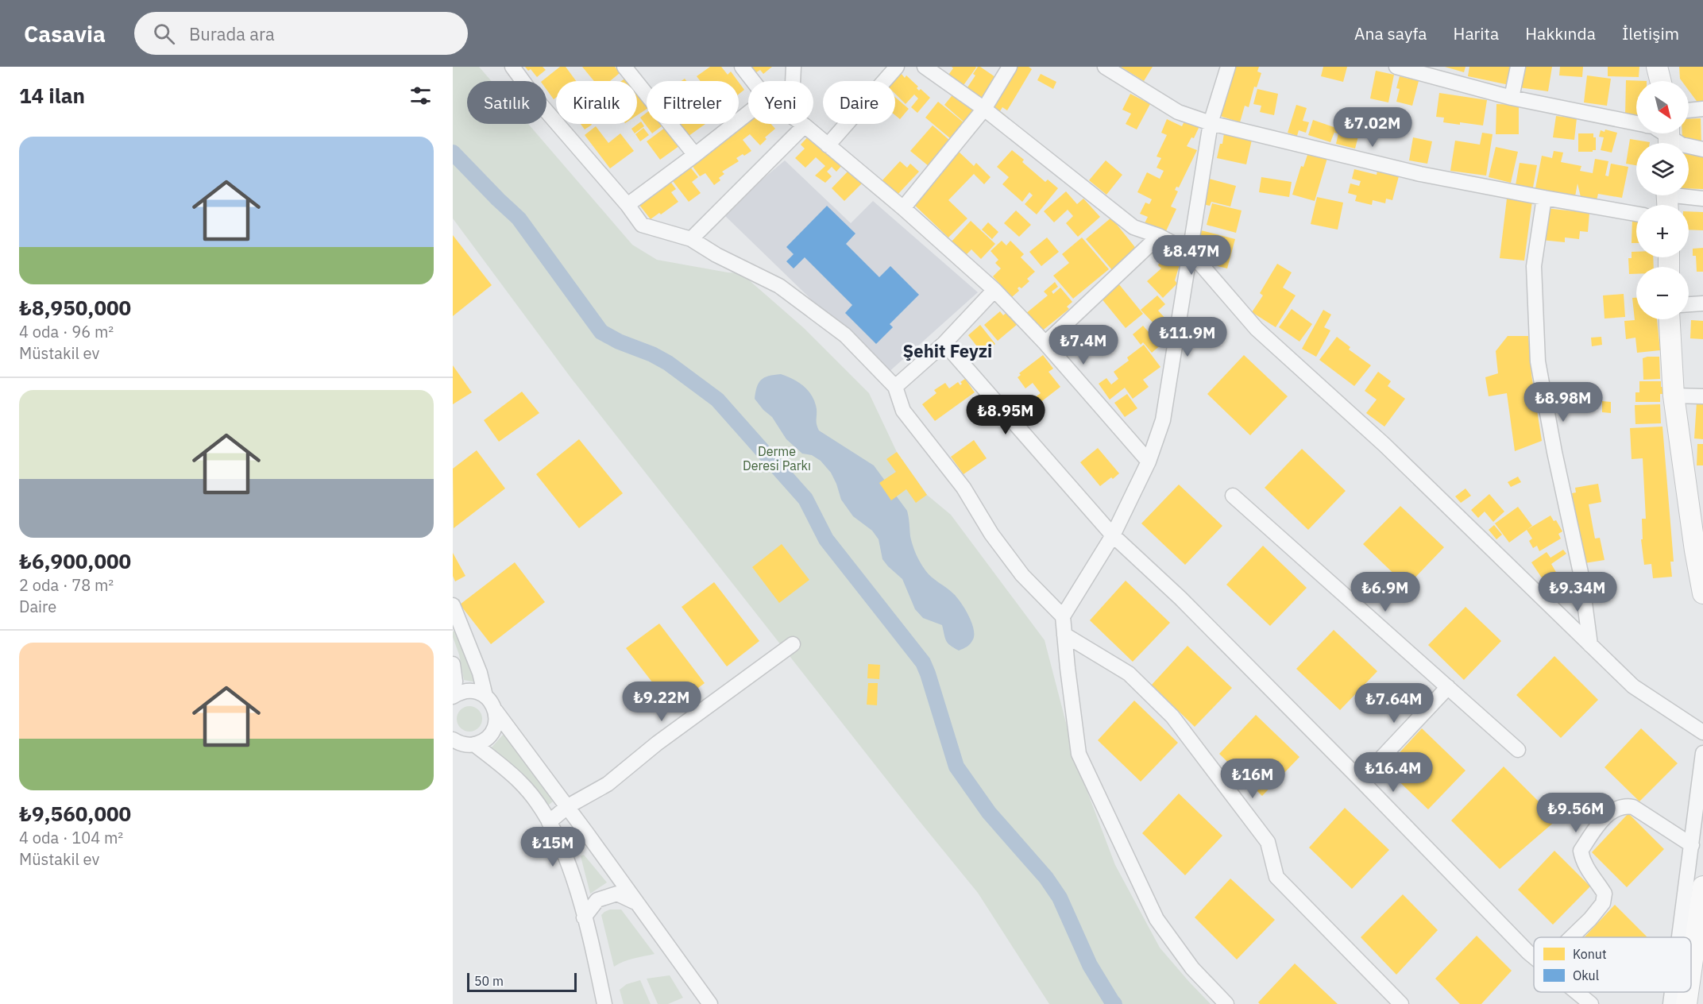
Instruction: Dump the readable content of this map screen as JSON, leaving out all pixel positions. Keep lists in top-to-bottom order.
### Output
{
  "districts": ["Şehit Feyzi"],
  "parks": ["Derme Deresi Parkı"],
  "legend": ["Konut", "Okul"],
  "scale_bar": "50 m",
  "north": "bottom right",
  "page": {
    "header": "Casavia",
    "search": "Burada ara",
    "nav": [
      "Ana sayfa",
      "Harita",
      "Hakkında",
      "İletişim"
    ],
    "heading": "14 ilan",
    "map_buttons": ["+", "−"],
    "chip": [
      "Satılık",
      "Kiralık",
      "Filtreler",
      "Yeni",
      "Daire"
    ],
    "price": [
      "₺7.02M",
      "₺8.47M",
      "₺11.9M",
      "₺7.4M",
      "₺8.98M",
      "₺8.95M",
      "₺6.9M",
      "₺9.34M",
      "₺9.22M",
      "₺7.64M",
      "₺16.4M",
      "₺16M",
      "₺9.56M",
      "₺15M"
    ],
    "list": [
      {
        "name": "₺8,950,000",
        "note": "4 oda · 96 m² · Müstakil ev"
      },
      {
        "name": "₺6,900,000",
        "note": "2 oda · 78 m² · Daire"
      },
      {
        "name": "₺9,560,000",
        "note": "4 oda · 104 m² · Müstakil ev"
      }
    ],
    "scale": "50 m"
  }
}
